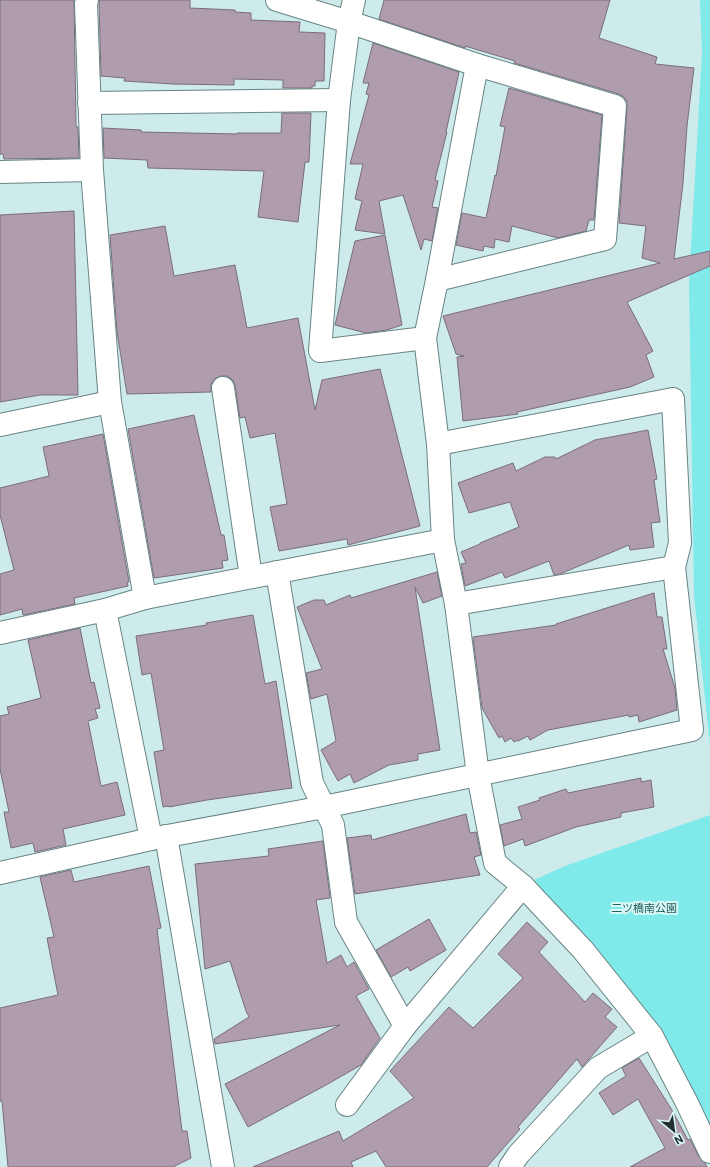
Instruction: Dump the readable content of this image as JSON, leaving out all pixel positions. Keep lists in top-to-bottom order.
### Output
{
  "parks": ["二ツ橋南公園"],
  "north": "bottom right"
}
